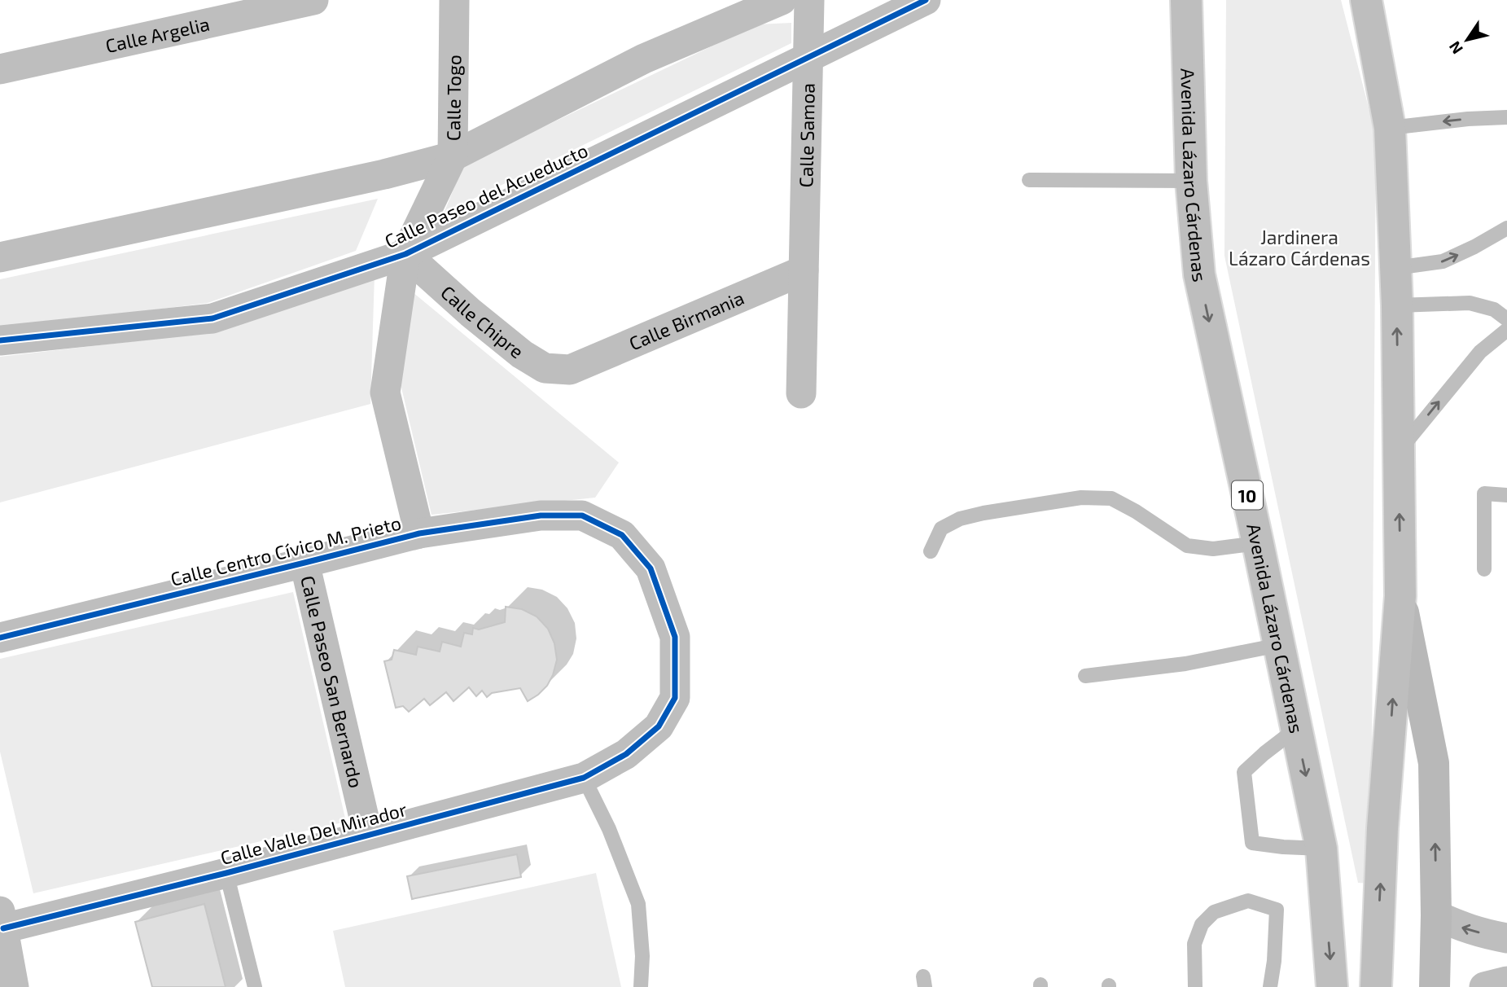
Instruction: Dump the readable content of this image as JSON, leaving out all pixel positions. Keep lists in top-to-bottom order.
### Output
{
  "streets": {
    "highway": ["Avenida Lázaro Cárdenas", "10"],
    "street": [
      "Calle Argelia",
      "Calle Togo",
      "Calle Samoa",
      "Calle Paseo del Acueducto",
      "Calle Chipre",
      "Calle Birmania",
      "Calle Centro Cívico M. Prieto",
      "Calle Paseo San Bernardo",
      "Calle Valle Del Mirador"
    ]
  },
  "crossings": [
    ["Calle Togo", "Calle Paseo del Acueducto"],
    ["Calle Togo", "Calle Chipre"],
    ["Calle Togo", "Calle Centro Cívico M. Prieto"],
    ["Calle Samoa", "Calle Paseo del Acueducto"],
    ["Calle Samoa", "Calle Birmania"],
    ["Calle Paseo del Acueducto", "Calle Chipre"],
    ["Calle Chipre", "Calle Birmania"],
    ["Calle Centro Cívico M. Prieto", "Calle Paseo San Bernardo"],
    ["Calle Centro Cívico M. Prieto", "Calle Valle Del Mirador"],
    ["Calle Paseo San Bernardo", "Calle Valle Del Mirador"]
  ],
  "parks": ["Jardinera Lázaro Cárdenas"],
  "north": "bottom left"
}
